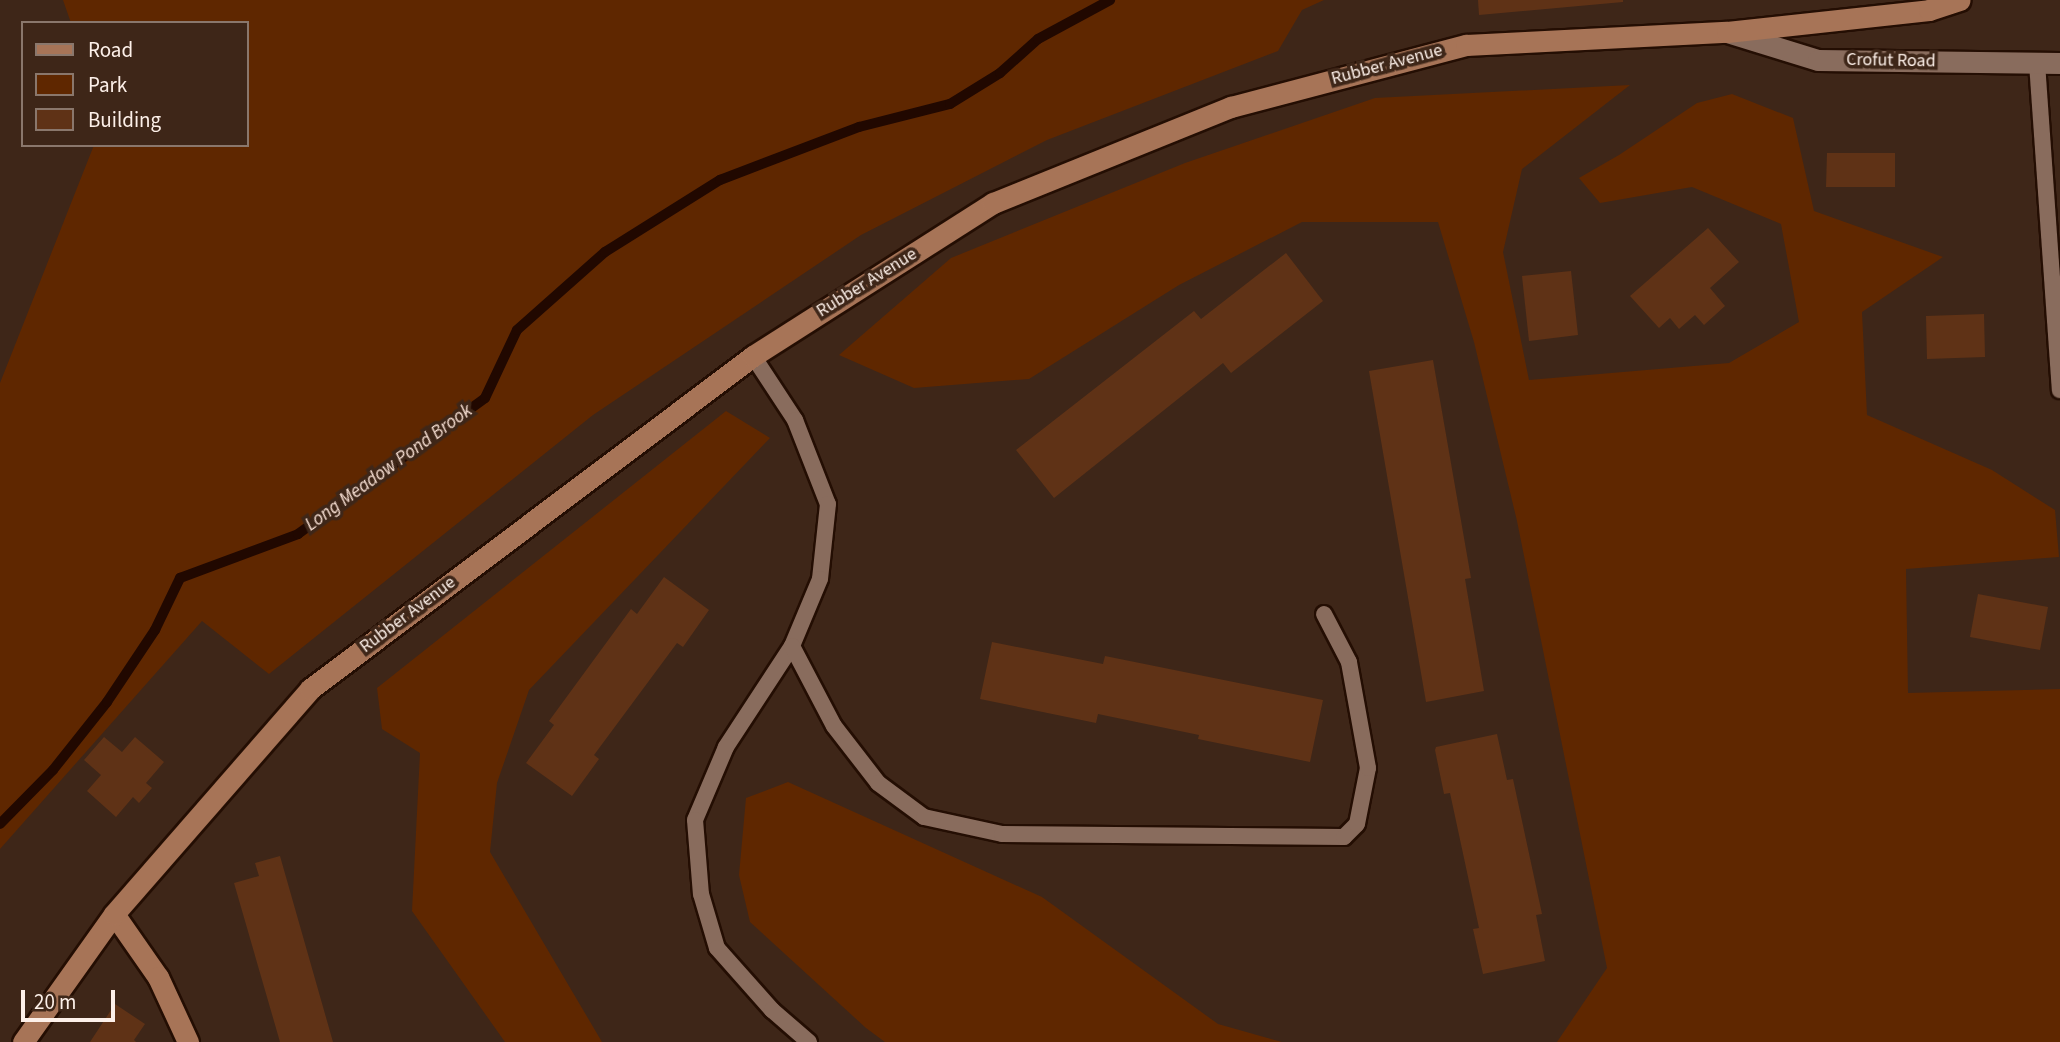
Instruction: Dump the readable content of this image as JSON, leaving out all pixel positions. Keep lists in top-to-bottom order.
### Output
{
  "streets": {
    "street": ["Crofut Road", "Rubber Avenue"]
  },
  "crossings": [
    ["Crofut Road", "Rubber Avenue"]
  ],
  "water": ["Long Meadow Pond Brook"],
  "legend": ["Road", "Park", "Building"],
  "scale_bar": "20 m"
}
